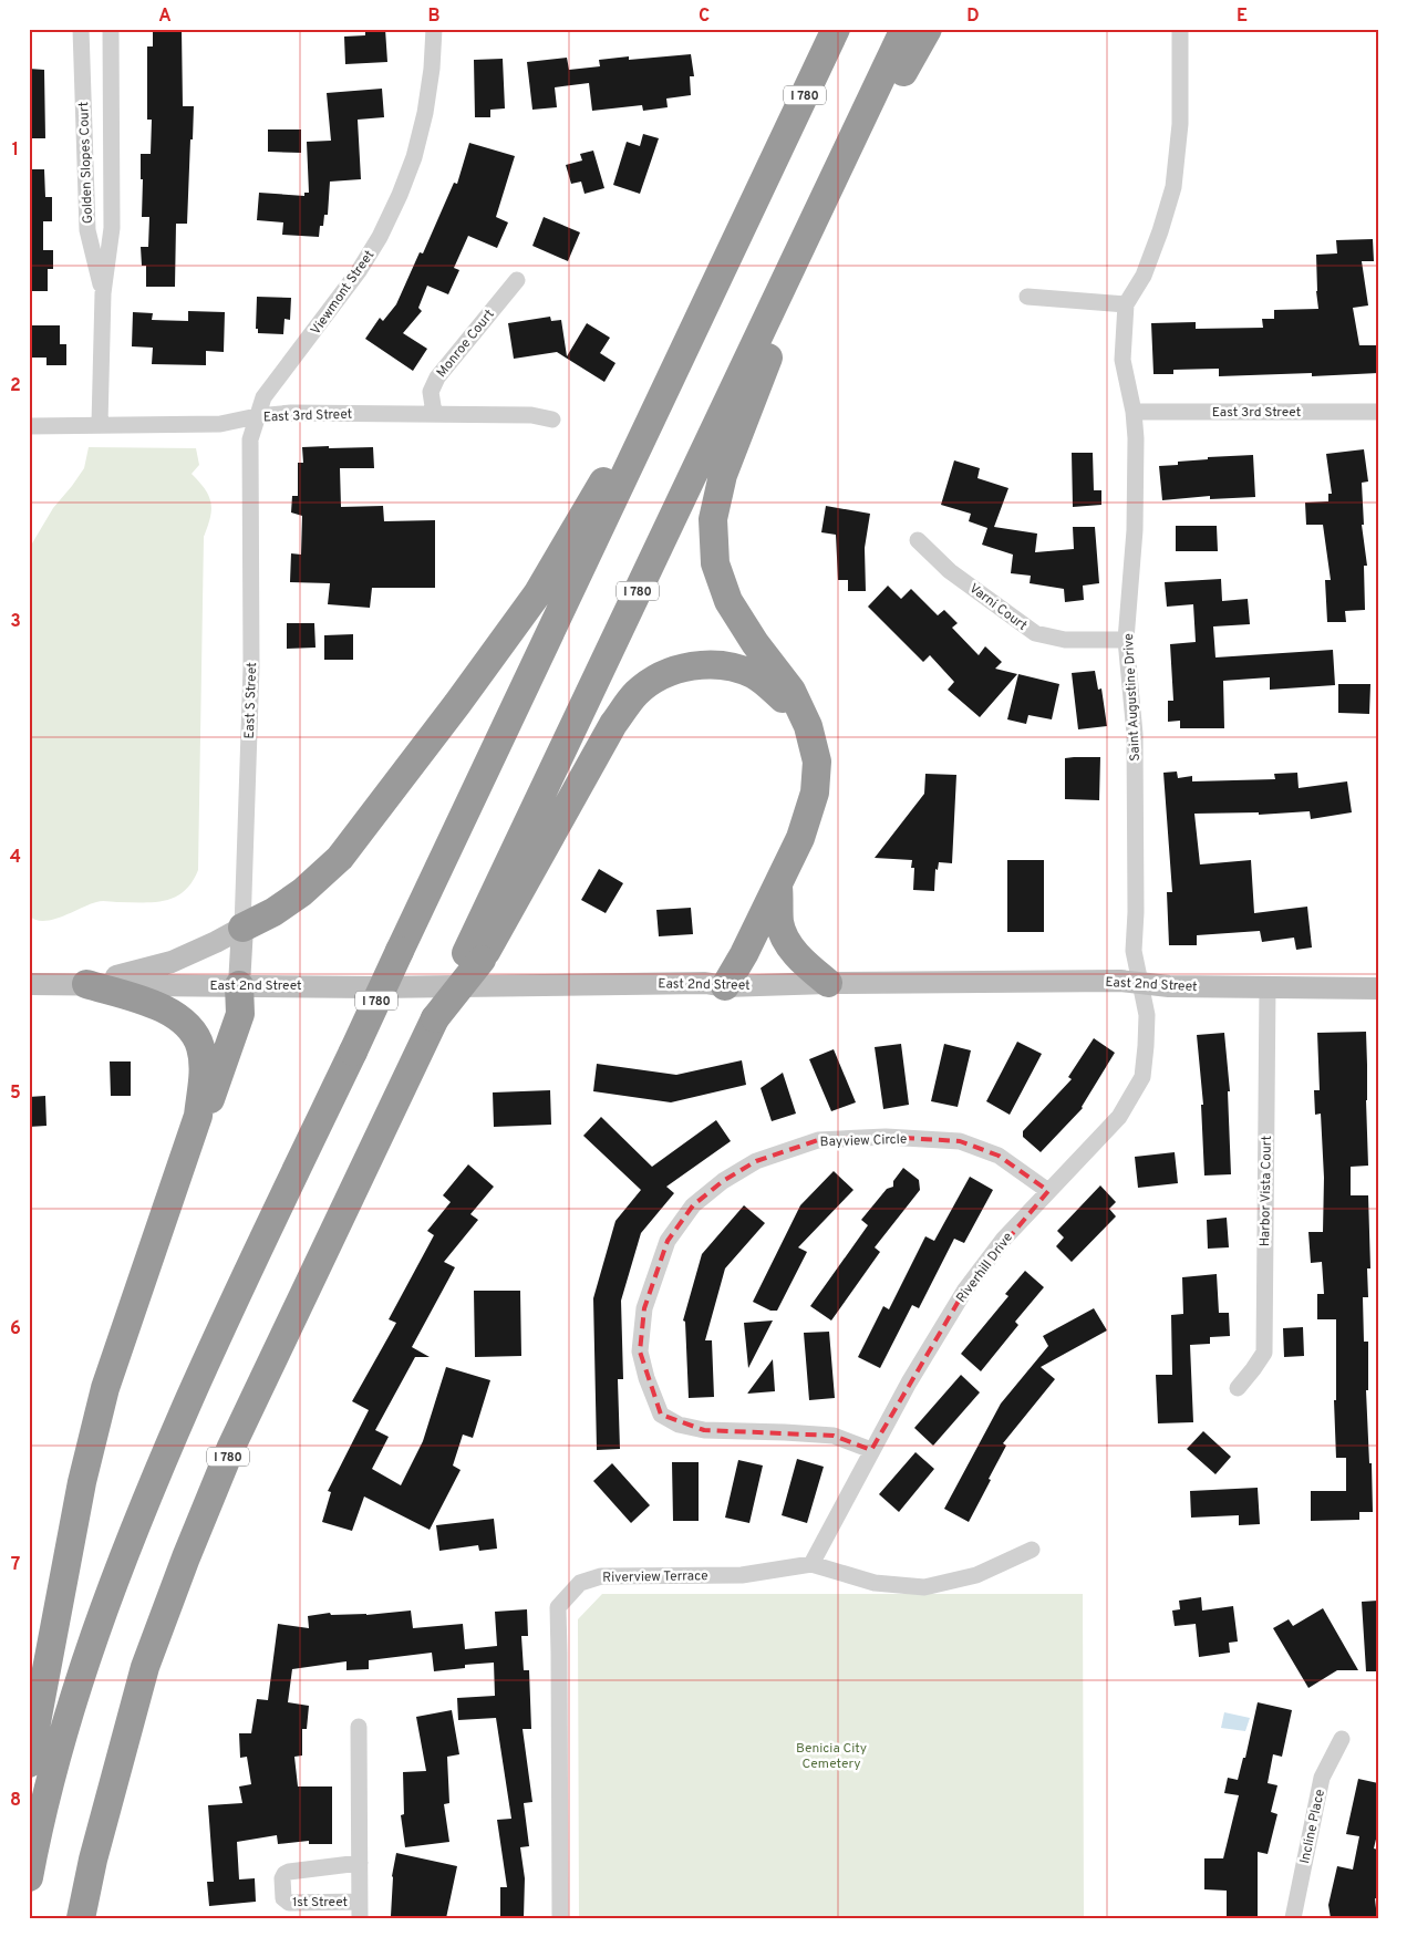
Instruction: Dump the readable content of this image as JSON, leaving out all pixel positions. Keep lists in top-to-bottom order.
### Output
{
  "streets": {
    "highway": ["I 780"],
    "main road": ["East S Street", "East 2nd Street"],
    "street": [
      "Golden Slopes Court",
      "Viewmont Street",
      "Monroe Court",
      "East 3rd Street",
      "Varni Court",
      "Saint Augustine Drive",
      "Bayview Circle",
      "Harbor Vista Court",
      "Riverhill Drive",
      "Riverview Terrace",
      "Incline Place",
      "1st Street"
    ]
  },
  "crossings": [
    ["Golden Slopes Court", "East 3rd Street"],
    ["Viewmont Street", "East 3rd Street"],
    ["Viewmont Street", "East S Street"],
    ["Monroe Court", "East 3rd Street"],
    ["East 3rd Street", "Saint Augustine Drive"],
    ["East 3rd Street", "East S Street"],
    ["Varni Court", "Saint Augustine Drive"],
    ["Saint Augustine Drive", "East 2nd Street"],
    ["Saint Augustine Drive", "Riverhill Drive"],
    ["East S Street", "East 2nd Street"],
    ["East 2nd Street", "Harbor Vista Court"],
    ["East 2nd Street", "Riverhill Drive"],
    ["Bayview Circle", "Riverhill Drive"],
    ["Riverhill Drive", "Riverview Terrace"]
  ],
  "parks": ["Benicia City Cemetery"],
  "grid": {
    "columns": [
      "A",
      "B",
      "C",
      "D",
      "E"
    ],
    "rows": [
      "1",
      "2",
      "3",
      "4",
      "5",
      "6",
      "7",
      "8"
    ]
  }
}
